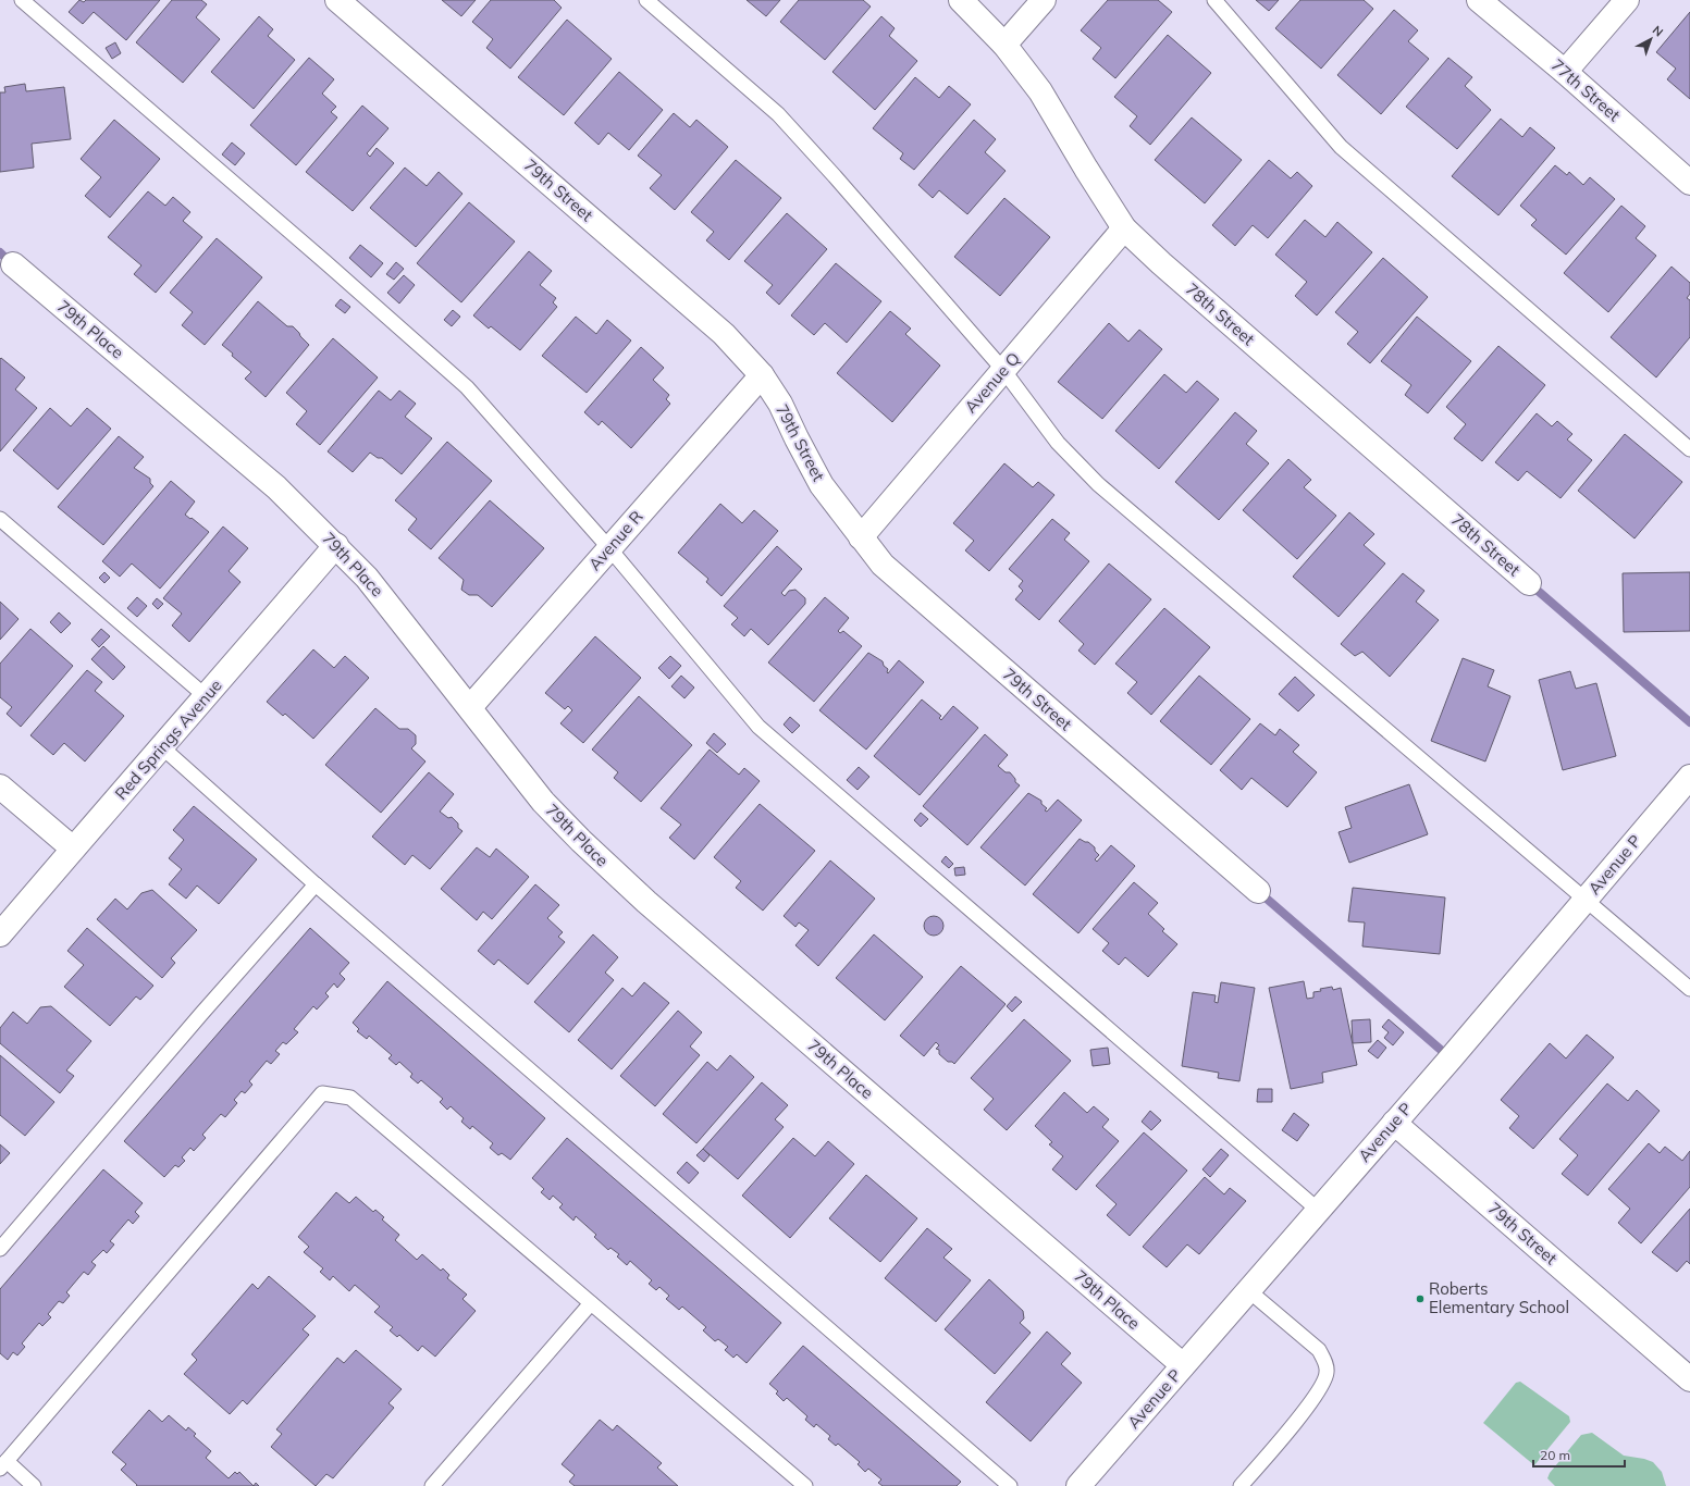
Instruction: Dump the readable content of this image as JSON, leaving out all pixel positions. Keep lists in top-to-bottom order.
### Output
{
  "streets": {
    "street": [
      "77th Street",
      "79th Street",
      "78th Street",
      "79th Place",
      "Avenue Q",
      "Avenue R",
      "Red Springs Avenue",
      "Avenue P"
    ]
  },
  "crossings": [
    ["79th Street", "Avenue Q"],
    ["79th Street", "Avenue R"],
    ["79th Street", "Avenue P"],
    ["78th Street", "Avenue Q"],
    ["79th Place", "Avenue R"],
    ["79th Place", "Red Springs Avenue"],
    ["79th Place", "Avenue P"]
  ],
  "places": ["Roberts Elementary School"],
  "scale_bar": "20 m",
  "north": "top right"
}
